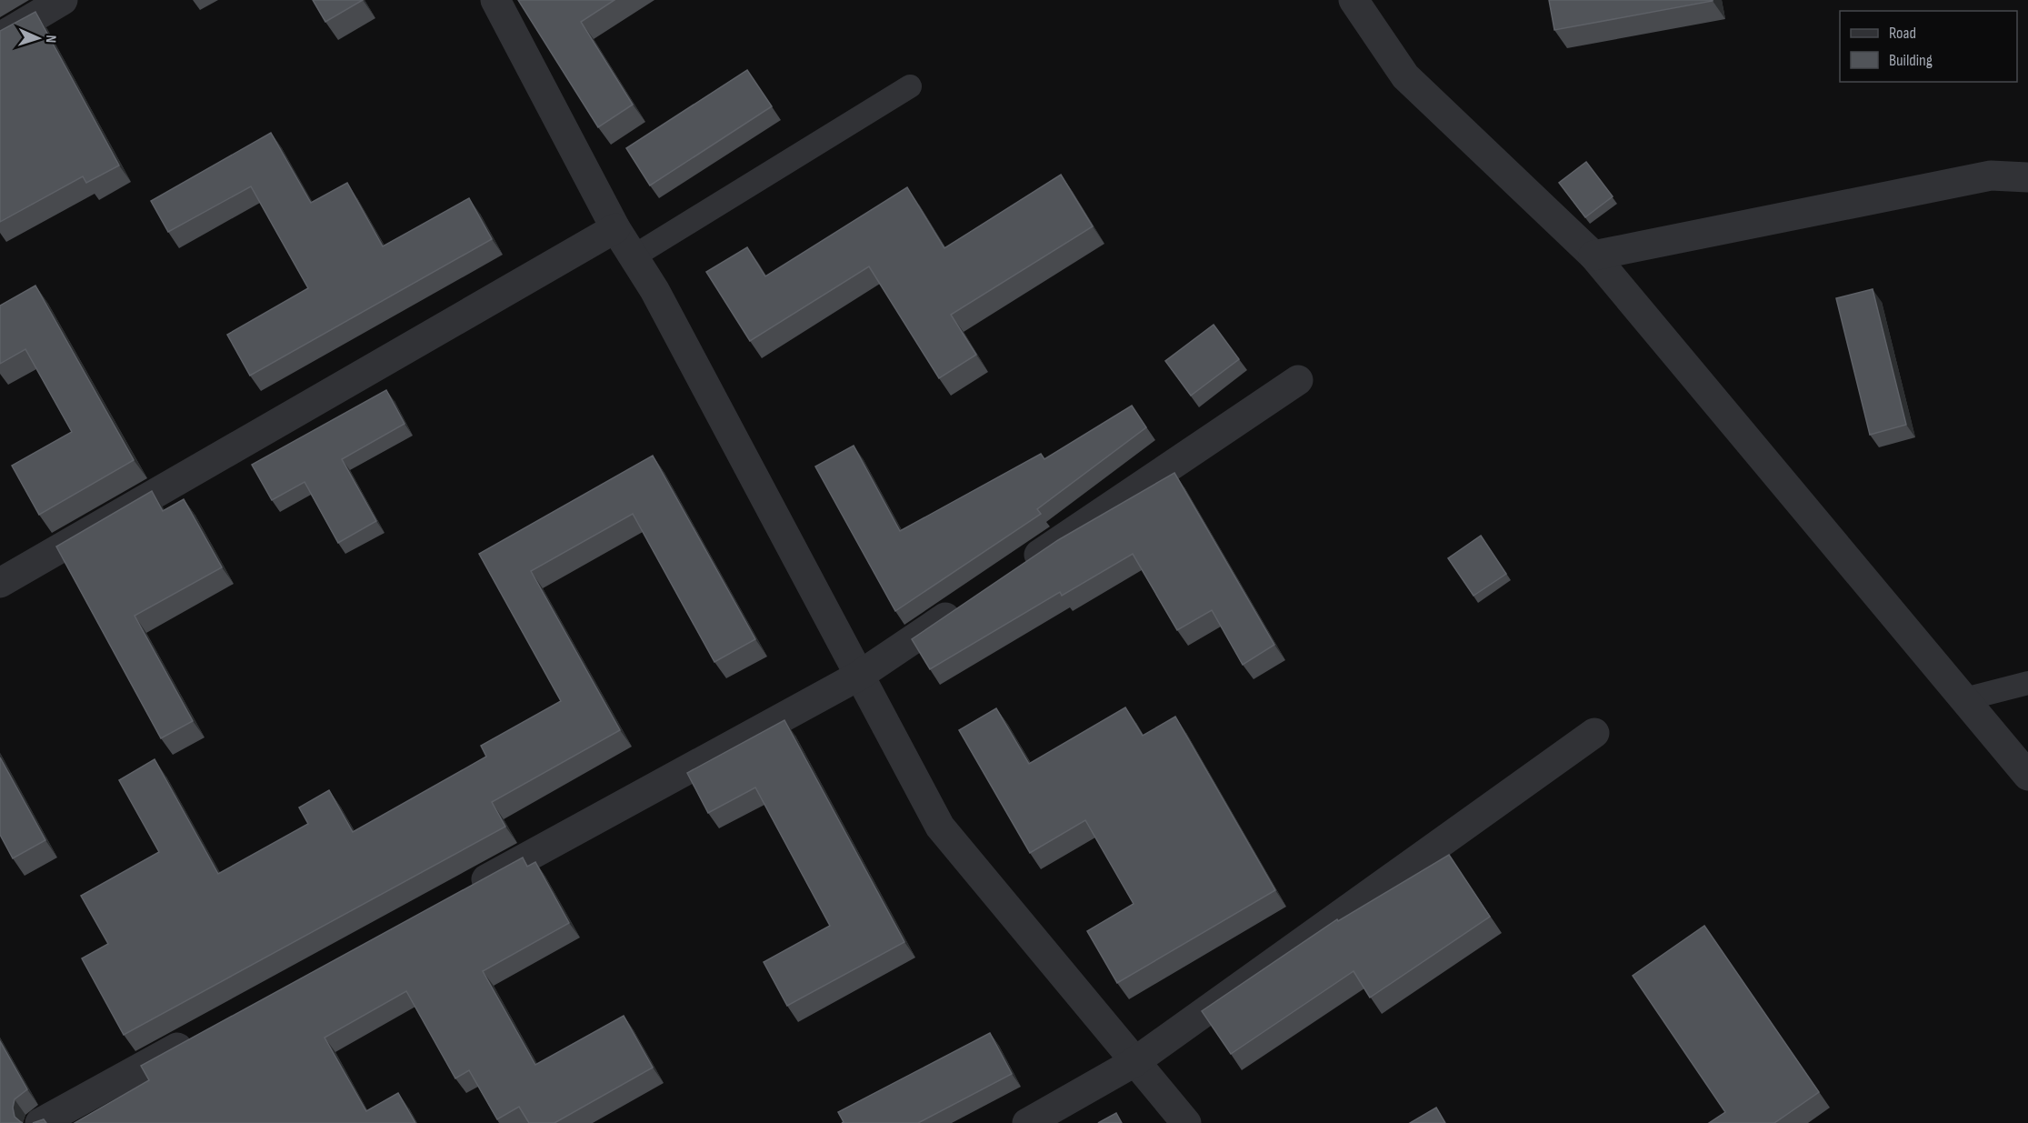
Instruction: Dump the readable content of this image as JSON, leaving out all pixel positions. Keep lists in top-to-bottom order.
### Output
{
  "legend": ["Road", "Building"],
  "north": "right"
}
